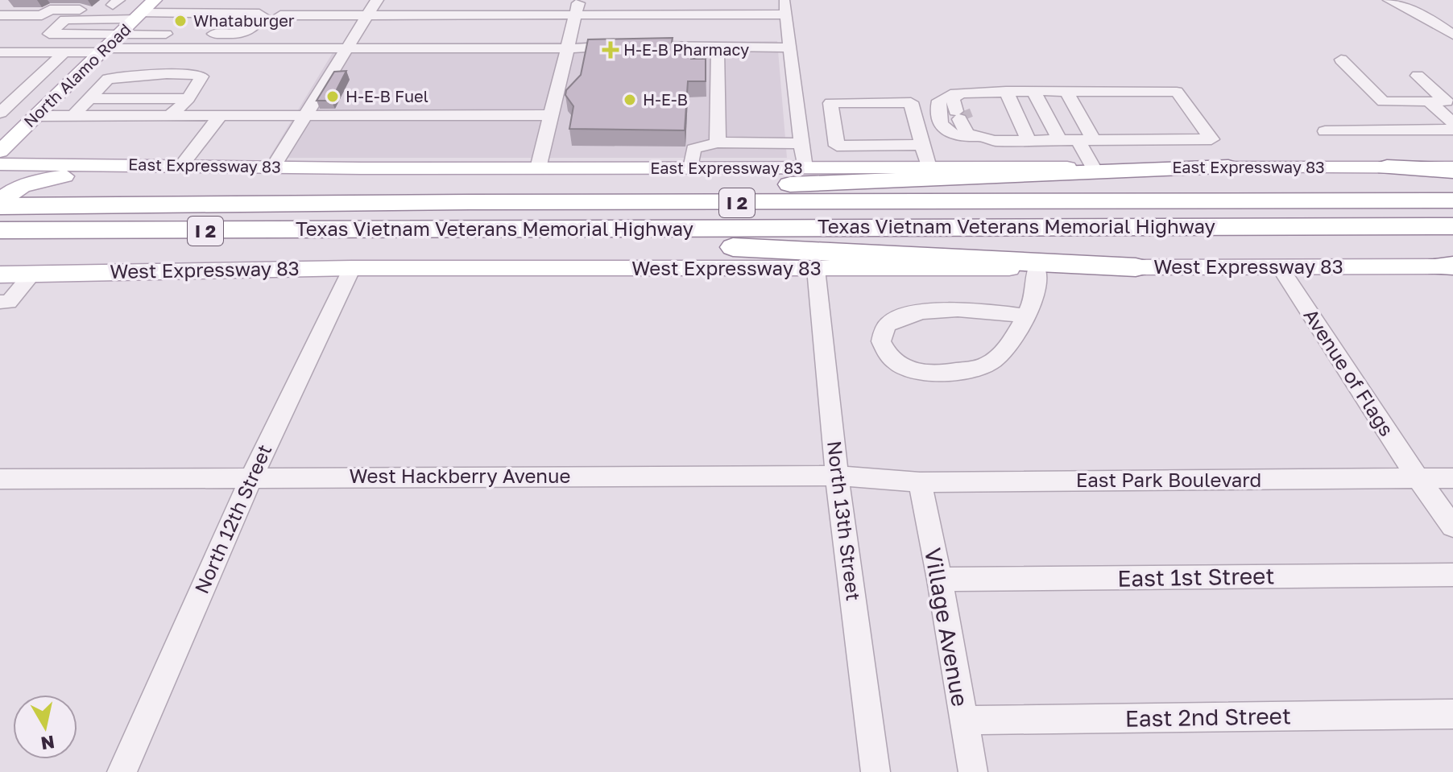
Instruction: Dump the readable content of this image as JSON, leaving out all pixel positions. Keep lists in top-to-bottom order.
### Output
{
  "streets": {
    "highway": ["I 2", "Texas Vietnam Veterans Memorial Highway"],
    "main road": ["North Alamo Road", "East Expressway 83", "West Expressway 83"],
    "street": [
      "Avenue of Flags",
      "West Hackberry Avenue",
      "East Park Boulevard",
      "North 12th Street",
      "North 13th Street",
      "East 1st Street",
      "Village Avenue",
      "East 2nd Street"
    ]
  },
  "crossings": [
    ["West Expressway 83", "Avenue of Flags"],
    ["West Expressway 83", "North 12th Street"],
    ["West Expressway 83", "North 13th Street"],
    ["Avenue of Flags", "East Park Boulevard"],
    ["West Hackberry Avenue", "East Park Boulevard"],
    ["West Hackberry Avenue", "North 12th Street"],
    ["West Hackberry Avenue", "North 13th Street"],
    ["West Hackberry Avenue", "Village Avenue"],
    ["East Park Boulevard", "Village Avenue"],
    ["East 1st Street", "Village Avenue"],
    ["Village Avenue", "East 2nd Street"]
  ],
  "places": {
    "other": ["Whataburger", "H-E-B Fuel", "H-E-B"],
    "health": ["H-E-B Pharmacy"]
  },
  "north": "bottom"
}
